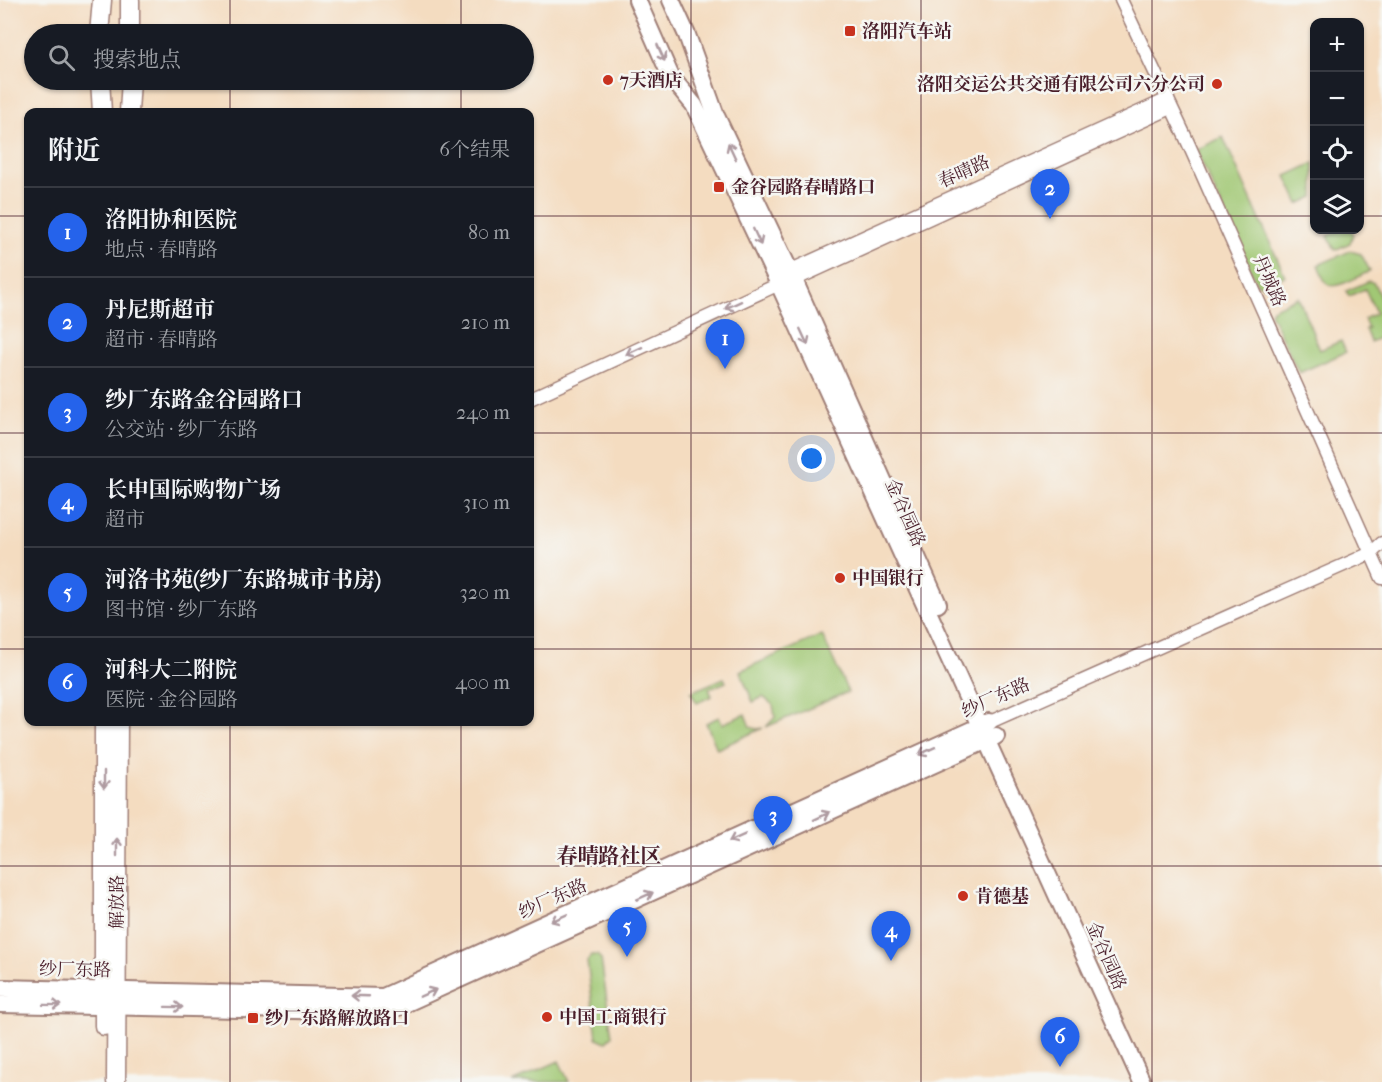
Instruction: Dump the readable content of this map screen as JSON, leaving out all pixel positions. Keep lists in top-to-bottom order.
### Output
{
  "streets": {
    "main road": ["金谷园路", "纱厂东路", "解放路"],
    "street": ["春晴路", "丹城路"]
  },
  "crossings": [
    ["春晴路", "丹城路"],
    ["春晴路", "金谷园路"],
    ["丹城路", "纱厂东路"],
    ["金谷园路", "纱厂东路"],
    ["纱厂东路", "解放路"]
  ],
  "one_way": ["春晴路"],
  "districts": ["春晴路社区"],
  "places": {
    "transit": ["洛阳汽车站", "金谷园路春晴路口", "纱厂东路解放路口"],
    "other": [
      "7天酒店",
      "洛阳交运公共交通有限公司六分公司",
      "中国银行",
      "肯德基",
      "中国工商银行"
    ]
  },
  "page": {
    "map_buttons": ["+", "−"],
    "search": "搜索地点",
    "heading": ["附近", "6个结果"],
    "pins": [
      "2",
      "1",
      "3",
      "5",
      "4",
      "6"
    ],
    "list": [
      {
        "mark": "1",
        "name": "洛阳协和医院",
        "note": "地点 · 春晴路",
        "value": "80 m"
      },
      {
        "mark": "2",
        "name": "丹尼斯超市",
        "note": "超市 · 春晴路",
        "value": "210 m"
      },
      {
        "mark": "3",
        "name": "纱厂东路金谷园路口",
        "note": "公交站 · 纱厂东路",
        "value": "240 m"
      },
      {
        "mark": "4",
        "name": "长申国际购物广场",
        "note": "超市",
        "value": "310 m"
      },
      {
        "mark": "5",
        "name": "河洛书苑(纱厂东路城市书房)",
        "note": "图书馆 · 纱厂东路",
        "value": "320 m"
      },
      {
        "mark": "6",
        "name": "河科大二附院",
        "note": "医院 · 金谷园路",
        "value": "400 m"
      }
    ]
  }
}
